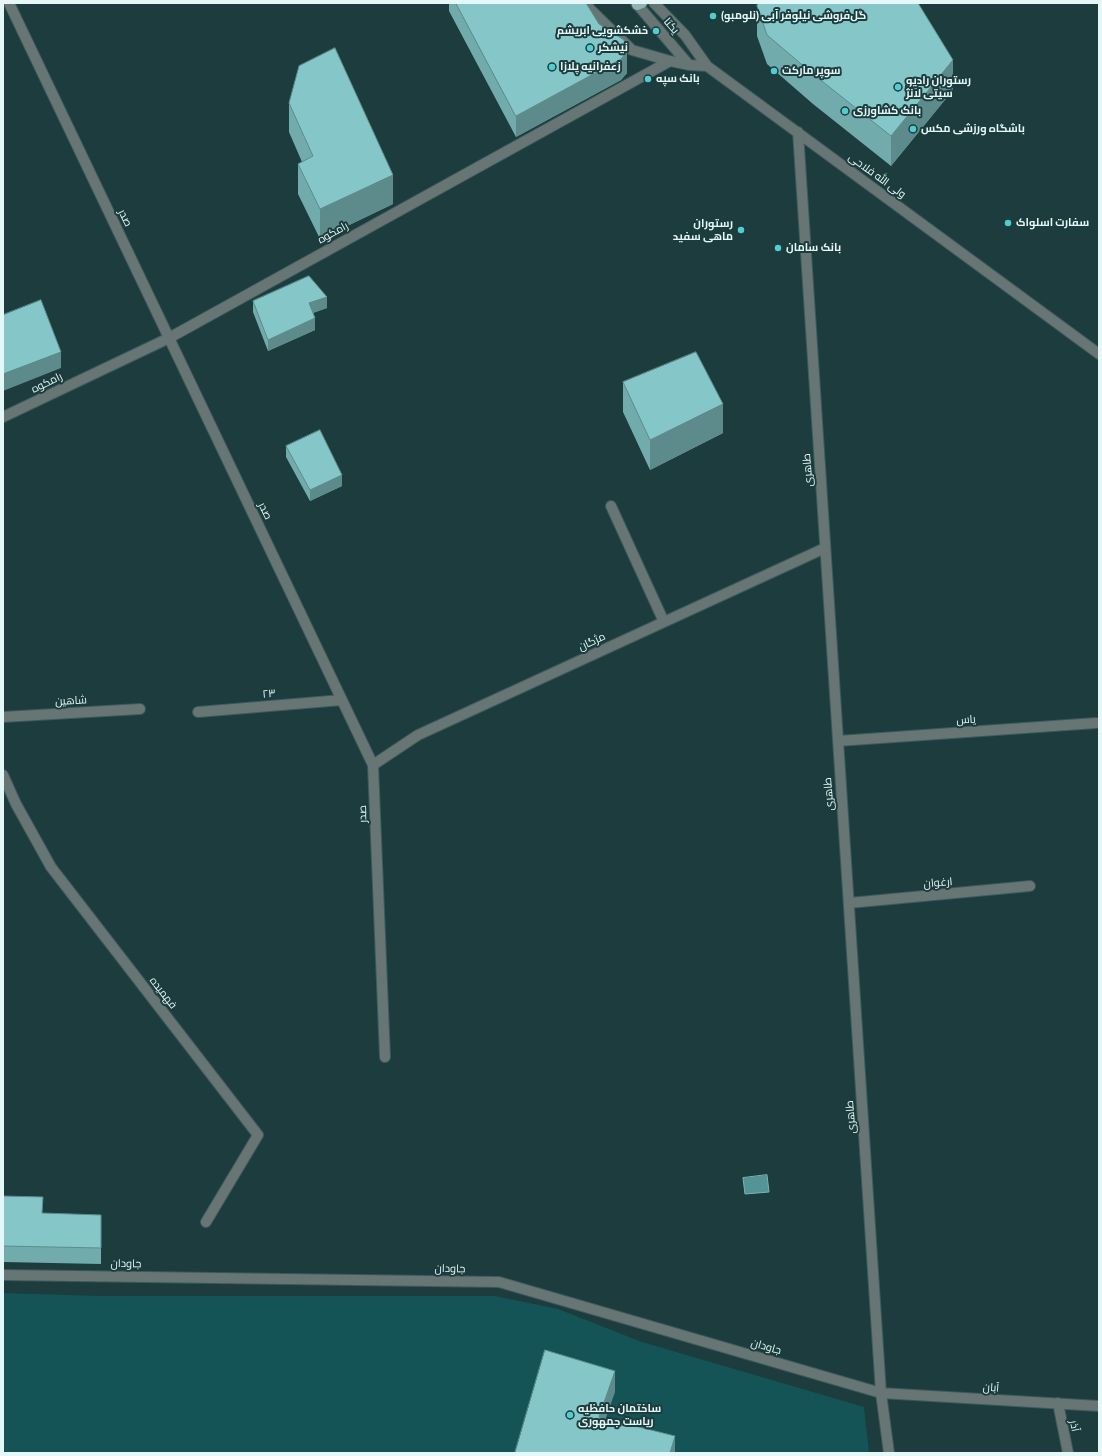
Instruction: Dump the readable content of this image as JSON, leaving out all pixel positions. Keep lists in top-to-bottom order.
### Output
{
  "streets": {
    "street": [
      "یکتا",
      "ولی‌ الله فلاحی",
      "صدر",
      "رامکوه",
      "طاهری",
      "مژگان",
      "۲۳",
      "شاهین",
      "یاس",
      "ارغوان",
      "فهمیده",
      "جاودان",
      "آبان",
      "آذر"
    ]
  },
  "crossings": [
    ["ولی‌ الله فلاحی", "طاهری"],
    ["صدر", "رامکوه"],
    ["صدر", "مژگان"],
    ["صدر", "۲۳"],
    ["طاهری", "مژگان"],
    ["طاهری", "یاس"],
    ["طاهری", "ارغوان"],
    ["طاهری", "جاودان"],
    ["طاهری", "آبان"],
    ["جاودان", "آبان"],
    ["آبان", "آذر"]
  ],
  "places": [
    "گل‌فروشی نیلوفر آبی (نلومبو)",
    "خشکشویی ابریشم",
    "نیشکر",
    "زعفرانیه پلازا",
    "سوپر مارکت",
    "بانک سپه",
    "رستوران رادیو سیتی لانژ",
    "بانک کشاورزی",
    "باشگاه ورزشی مکس",
    "سفارت اسلواک",
    "رستوران ماهی سفید",
    "بانک سامان",
    "ساختمان حافظیه ریاست جمهوری"
  ]
}
